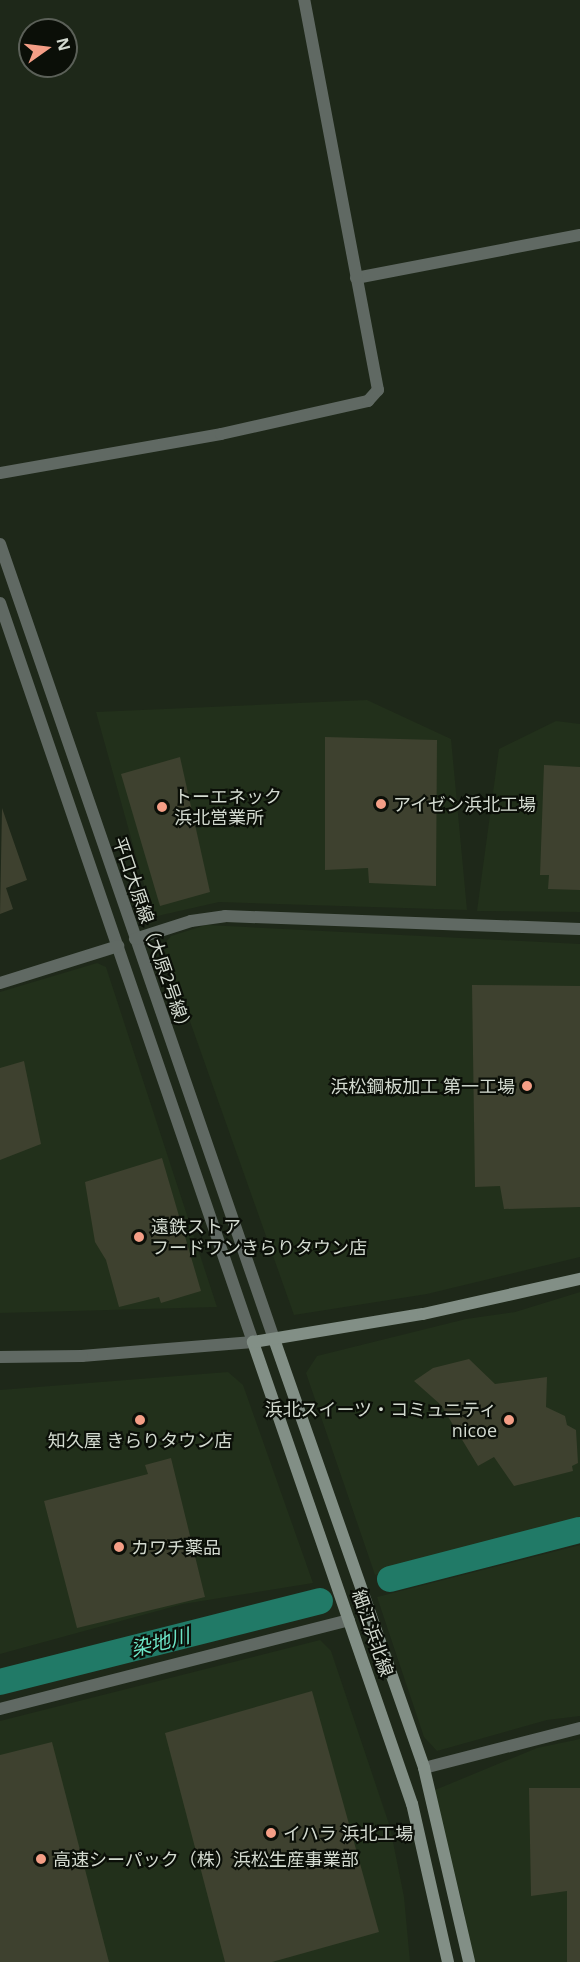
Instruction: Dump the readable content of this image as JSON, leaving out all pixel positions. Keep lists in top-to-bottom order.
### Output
{
  "streets": {
    "main road": ["細江浜北線"],
    "street": ["平口大原線（大原2号線）"]
  },
  "crossings": [
    ["平口大原線（大原2号線）", "細江浜北線"]
  ],
  "water": ["染地川"],
  "places": [
    "アイゼン浜北工場",
    "トーエネック 浜北営業所",
    "浜松鋼板加工 第一工場",
    "遠鉄ストア フードワンきらりタウン店",
    "知久屋 きらりタウン店",
    "浜北スイーツ・コミュニティ nicoe",
    "カワチ薬品",
    "イハラ 浜北工場",
    "高速シーパック（株）浜松生産事業部"
  ],
  "north": "right"
}
